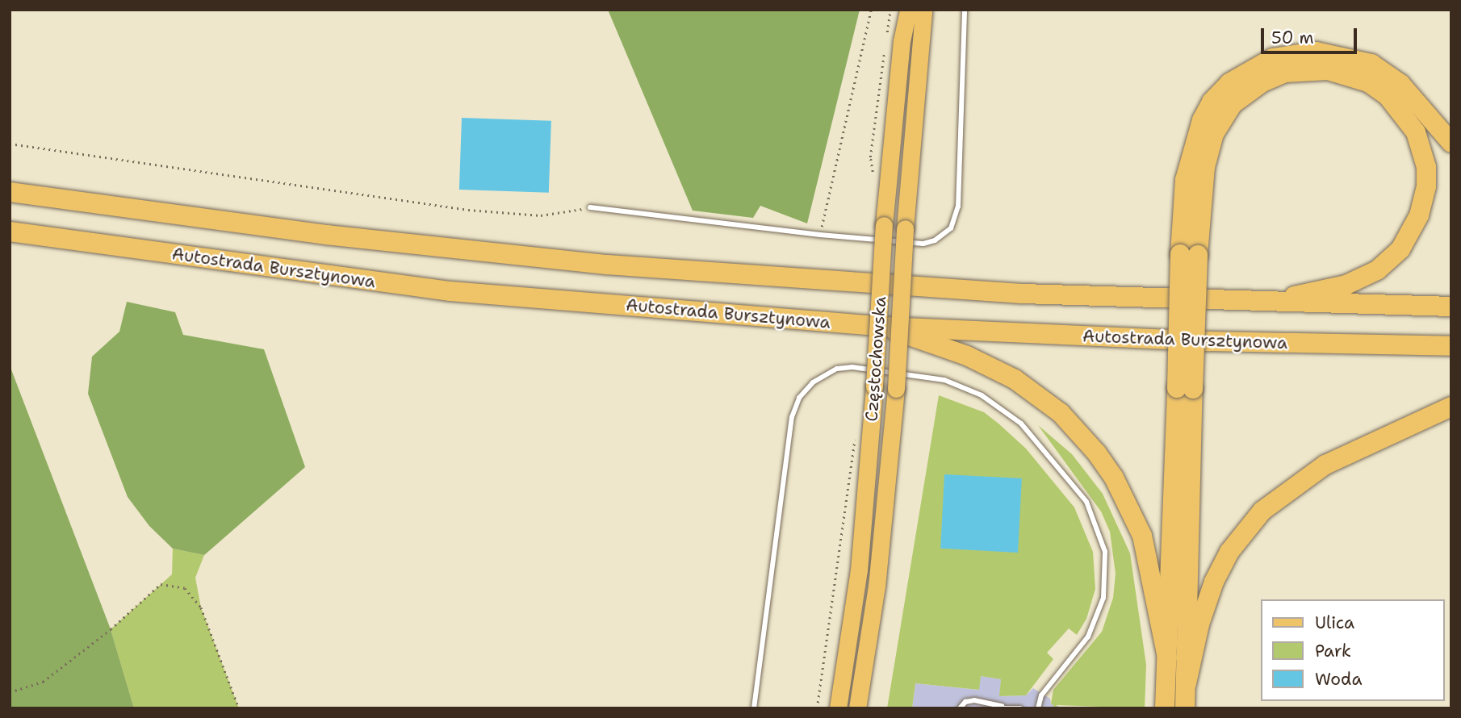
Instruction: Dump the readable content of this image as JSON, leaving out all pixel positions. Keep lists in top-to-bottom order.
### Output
{
  "streets": {
    "highway": ["Autostrada Bursztynowa"],
    "main road": ["Częstochowska"]
  },
  "legend": ["Ulica", "Park", "Woda"],
  "scale_bar": "50 m"
}
